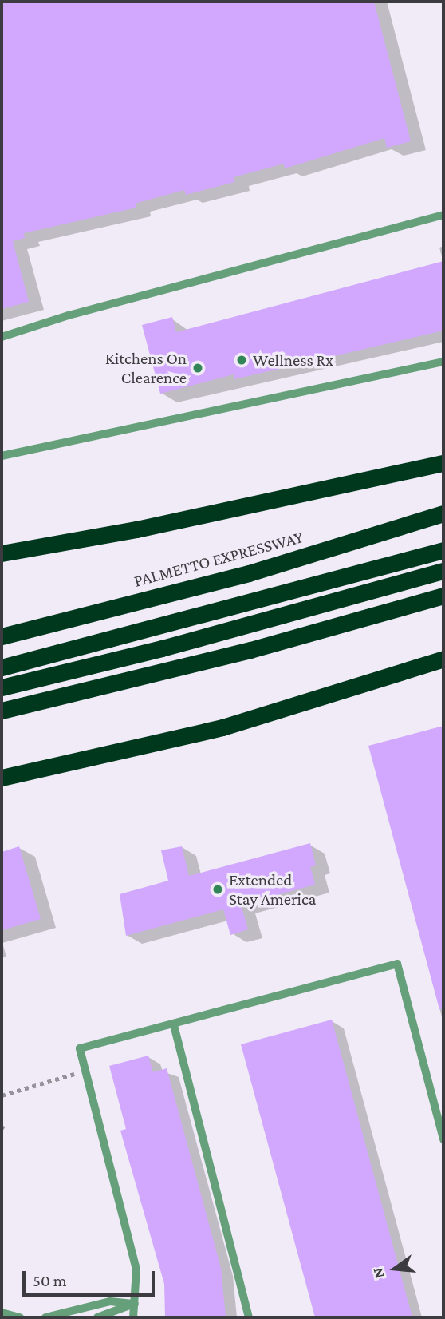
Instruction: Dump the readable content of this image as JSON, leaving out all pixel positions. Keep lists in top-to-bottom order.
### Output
{
  "streets": {
    "highway": ["PALMETTO EXPRESSWAY"]
  },
  "places": ["Wellness Rx", "Kitchens On Clearence", "Extended Stay America"],
  "scale_bar": "50 m",
  "north": "left"
}
